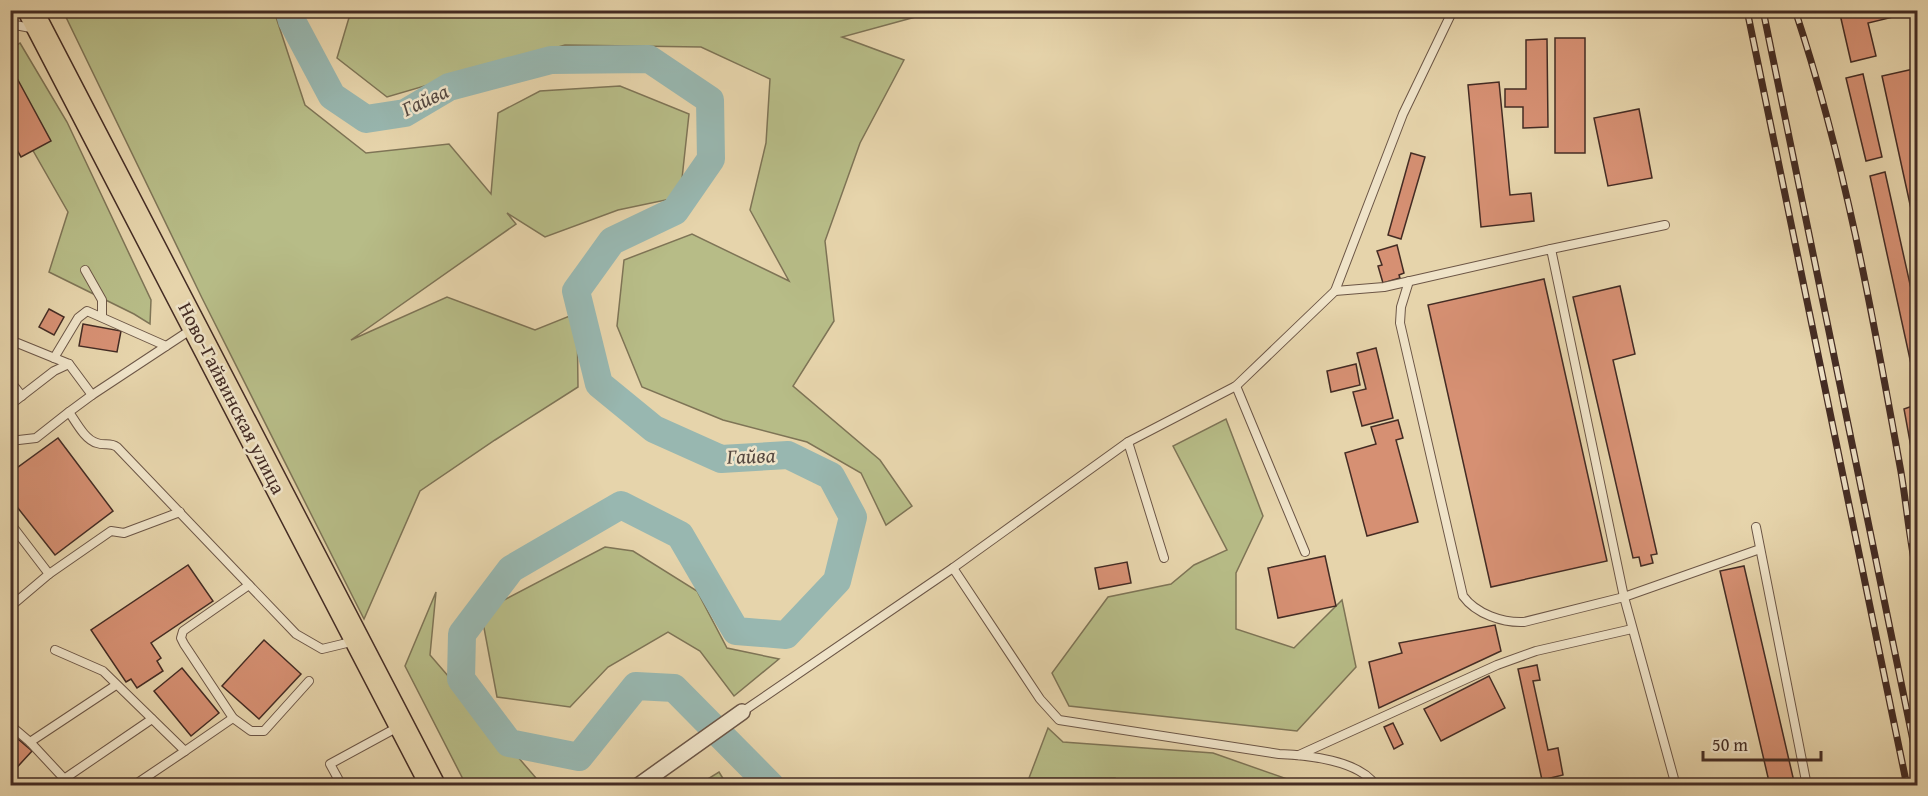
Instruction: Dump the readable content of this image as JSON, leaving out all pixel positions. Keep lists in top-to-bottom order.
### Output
{
  "streets": {
    "main road": ["Ново-Гайвинская улица"]
  },
  "water": ["Гайва"],
  "scale_bar": "50 m"
}
